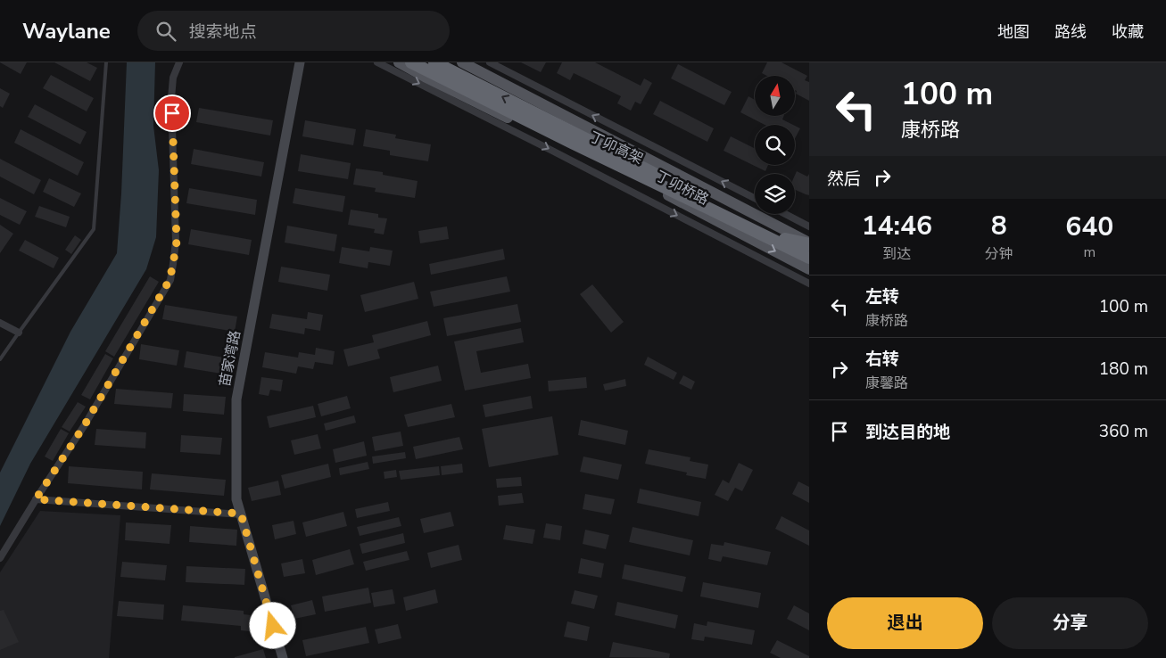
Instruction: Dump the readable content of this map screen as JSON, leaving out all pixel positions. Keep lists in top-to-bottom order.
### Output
{
  "streets": {
    "highway": ["丁卯高架"],
    "main road": ["丁卯桥路"],
    "street": ["苗家湾路"]
  },
  "north": "top",
  "page": {
    "header": "Waylane",
    "search": "搜索地点",
    "nav": ["地图", "路线", "收藏"],
    "turn": ["100 m", "康桥路"],
    "then": "然后",
    "eta": [
      "14:46",
      "到达",
      "8",
      "分钟",
      "640",
      "m"
    ],
    "list": [
      {
        "name": "左转",
        "note": "康桥路",
        "value": "100 m"
      },
      {
        "name": "右转",
        "note": "康馨路",
        "value": "180 m"
      },
      {
        "name": "到达目的地",
        "value": "360 m"
      }
    ],
    "buttons": ["退出", "分享"]
  }
}
